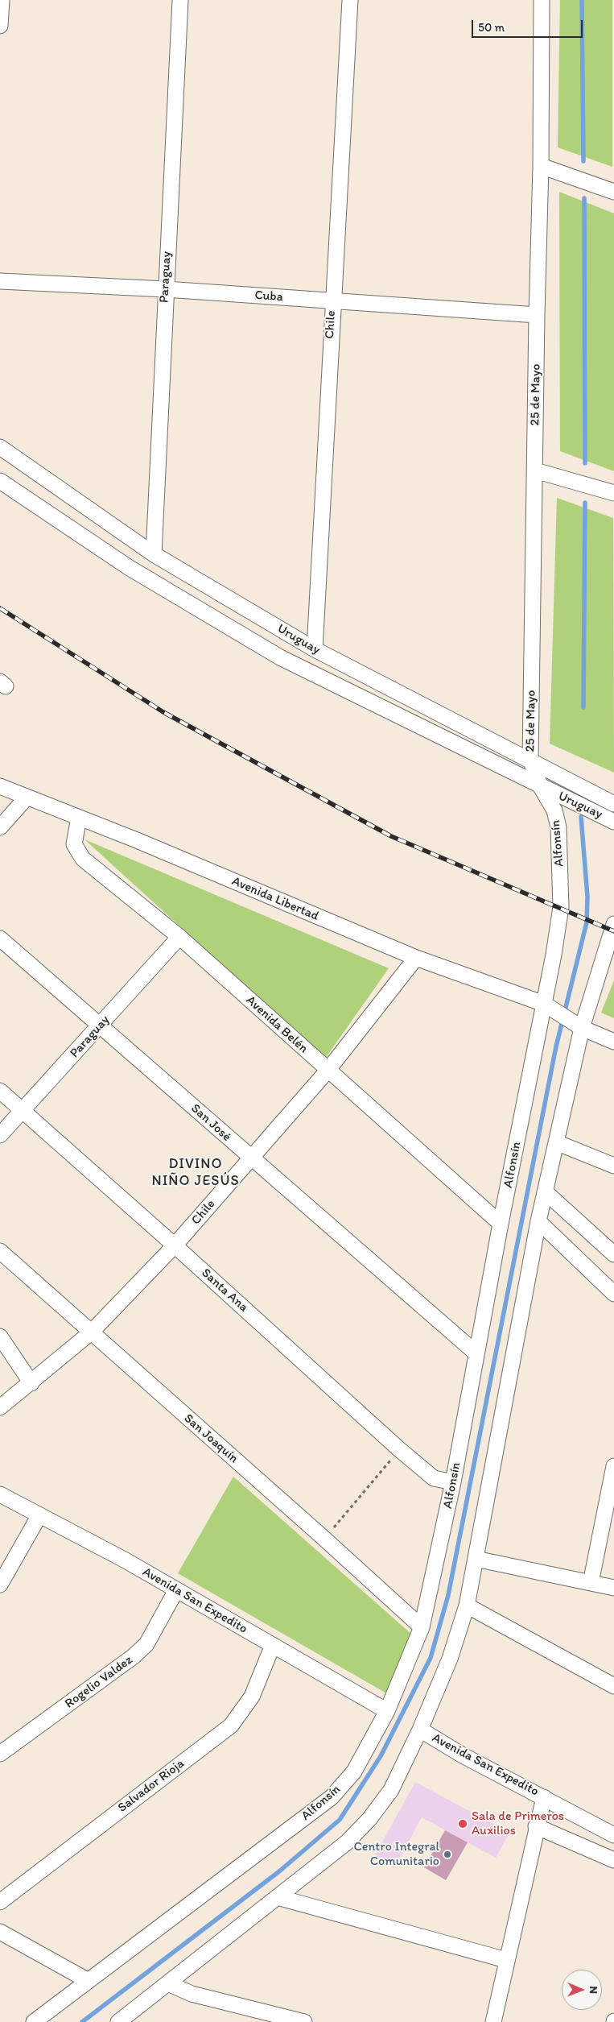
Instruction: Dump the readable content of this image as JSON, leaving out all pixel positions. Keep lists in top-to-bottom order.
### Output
{
  "streets": {
    "street": [
      "Paraguay",
      "Cuba",
      "Chile",
      "25 de Mayo",
      "Uruguay",
      "Alfonsín",
      "Avenida Libertad",
      "Avenida Belén",
      "San José",
      "Santa Ana",
      "San Joaquín",
      "Avenida San Expedito",
      "Rogelio Valdez",
      "Salvador Rioja"
    ]
  },
  "crossings": [
    ["Paraguay", "Cuba"],
    ["Paraguay", "Uruguay"],
    ["Paraguay", "Avenida Belén"],
    ["Paraguay", "San José"],
    ["Paraguay", "Santa Ana"],
    ["Cuba", "Chile"],
    ["Cuba", "25 de Mayo"],
    ["Chile", "Uruguay"],
    ["Chile", "Avenida Libertad"],
    ["Chile", "Avenida Belén"],
    ["Chile", "San José"],
    ["Chile", "Santa Ana"],
    ["Chile", "San Joaquín"],
    ["25 de Mayo", "Uruguay"],
    ["25 de Mayo", "Alfonsín"],
    ["Uruguay", "Alfonsín"],
    ["Alfonsín", "Avenida Libertad"],
    ["Alfonsín", "Avenida Belén"],
    ["Alfonsín", "San José"],
    ["Alfonsín", "Santa Ana"],
    ["Alfonsín", "San Joaquín"],
    ["Alfonsín", "Avenida San Expedito"],
    ["Avenida Libertad", "Avenida Belén"],
    ["Avenida San Expedito", "Rogelio Valdez"],
    ["Avenida San Expedito", "Salvador Rioja"]
  ],
  "districts": ["DIVINO NIÑO JESÚS"],
  "places": ["Sala de Primeros Auxilios", "Centro Integral Comunitario"],
  "scale_bar": "50 m",
  "north": "right"
}
